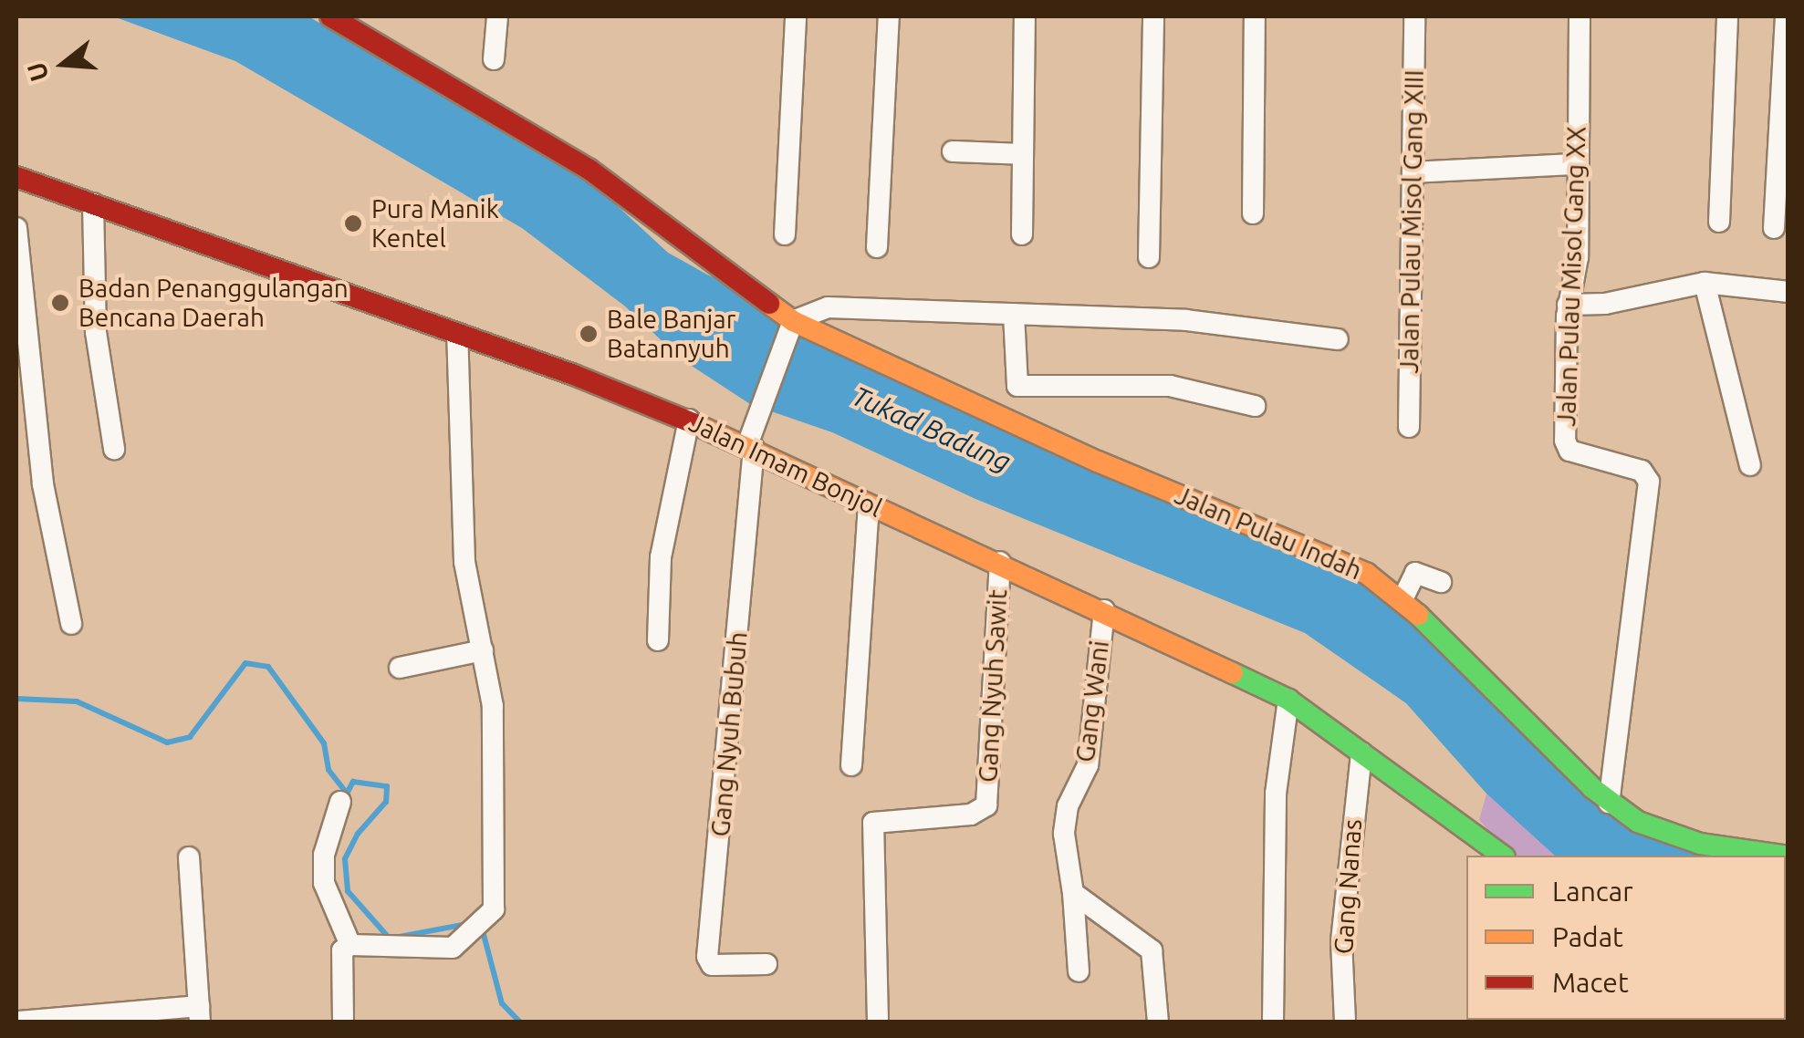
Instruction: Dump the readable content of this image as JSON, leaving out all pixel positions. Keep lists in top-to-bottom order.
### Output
{
  "streets": {
    "main road": ["Jalan Imam Bonjol", "Jalan Pulau Indah"],
    "street": [
      "Jalan Pulau Misol Gang XIII",
      "Jalan Pulau Misol Gang XX",
      "Gang Nyuh Sawit",
      "Gang Wani",
      "Gang Nyuh Bubuh",
      "Gang Nanas"
    ]
  },
  "crossings": [
    ["Jalan Pulau Misol Gang XX", "Jalan Pulau Indah"],
    ["Jalan Imam Bonjol", "Gang Nyuh Sawit"],
    ["Jalan Imam Bonjol", "Gang Wani"],
    ["Jalan Imam Bonjol", "Gang Nyuh Bubuh"],
    ["Jalan Imam Bonjol", "Gang Nanas"]
  ],
  "water": ["Tukad Badung"],
  "places": ["Pura Manik Kentel", "Badan Penanggulangan Bencana Daerah", "Bale Banjar Batannyuh"],
  "legend": ["Lancar", "Padat", "Macet"],
  "north": "left"
}
